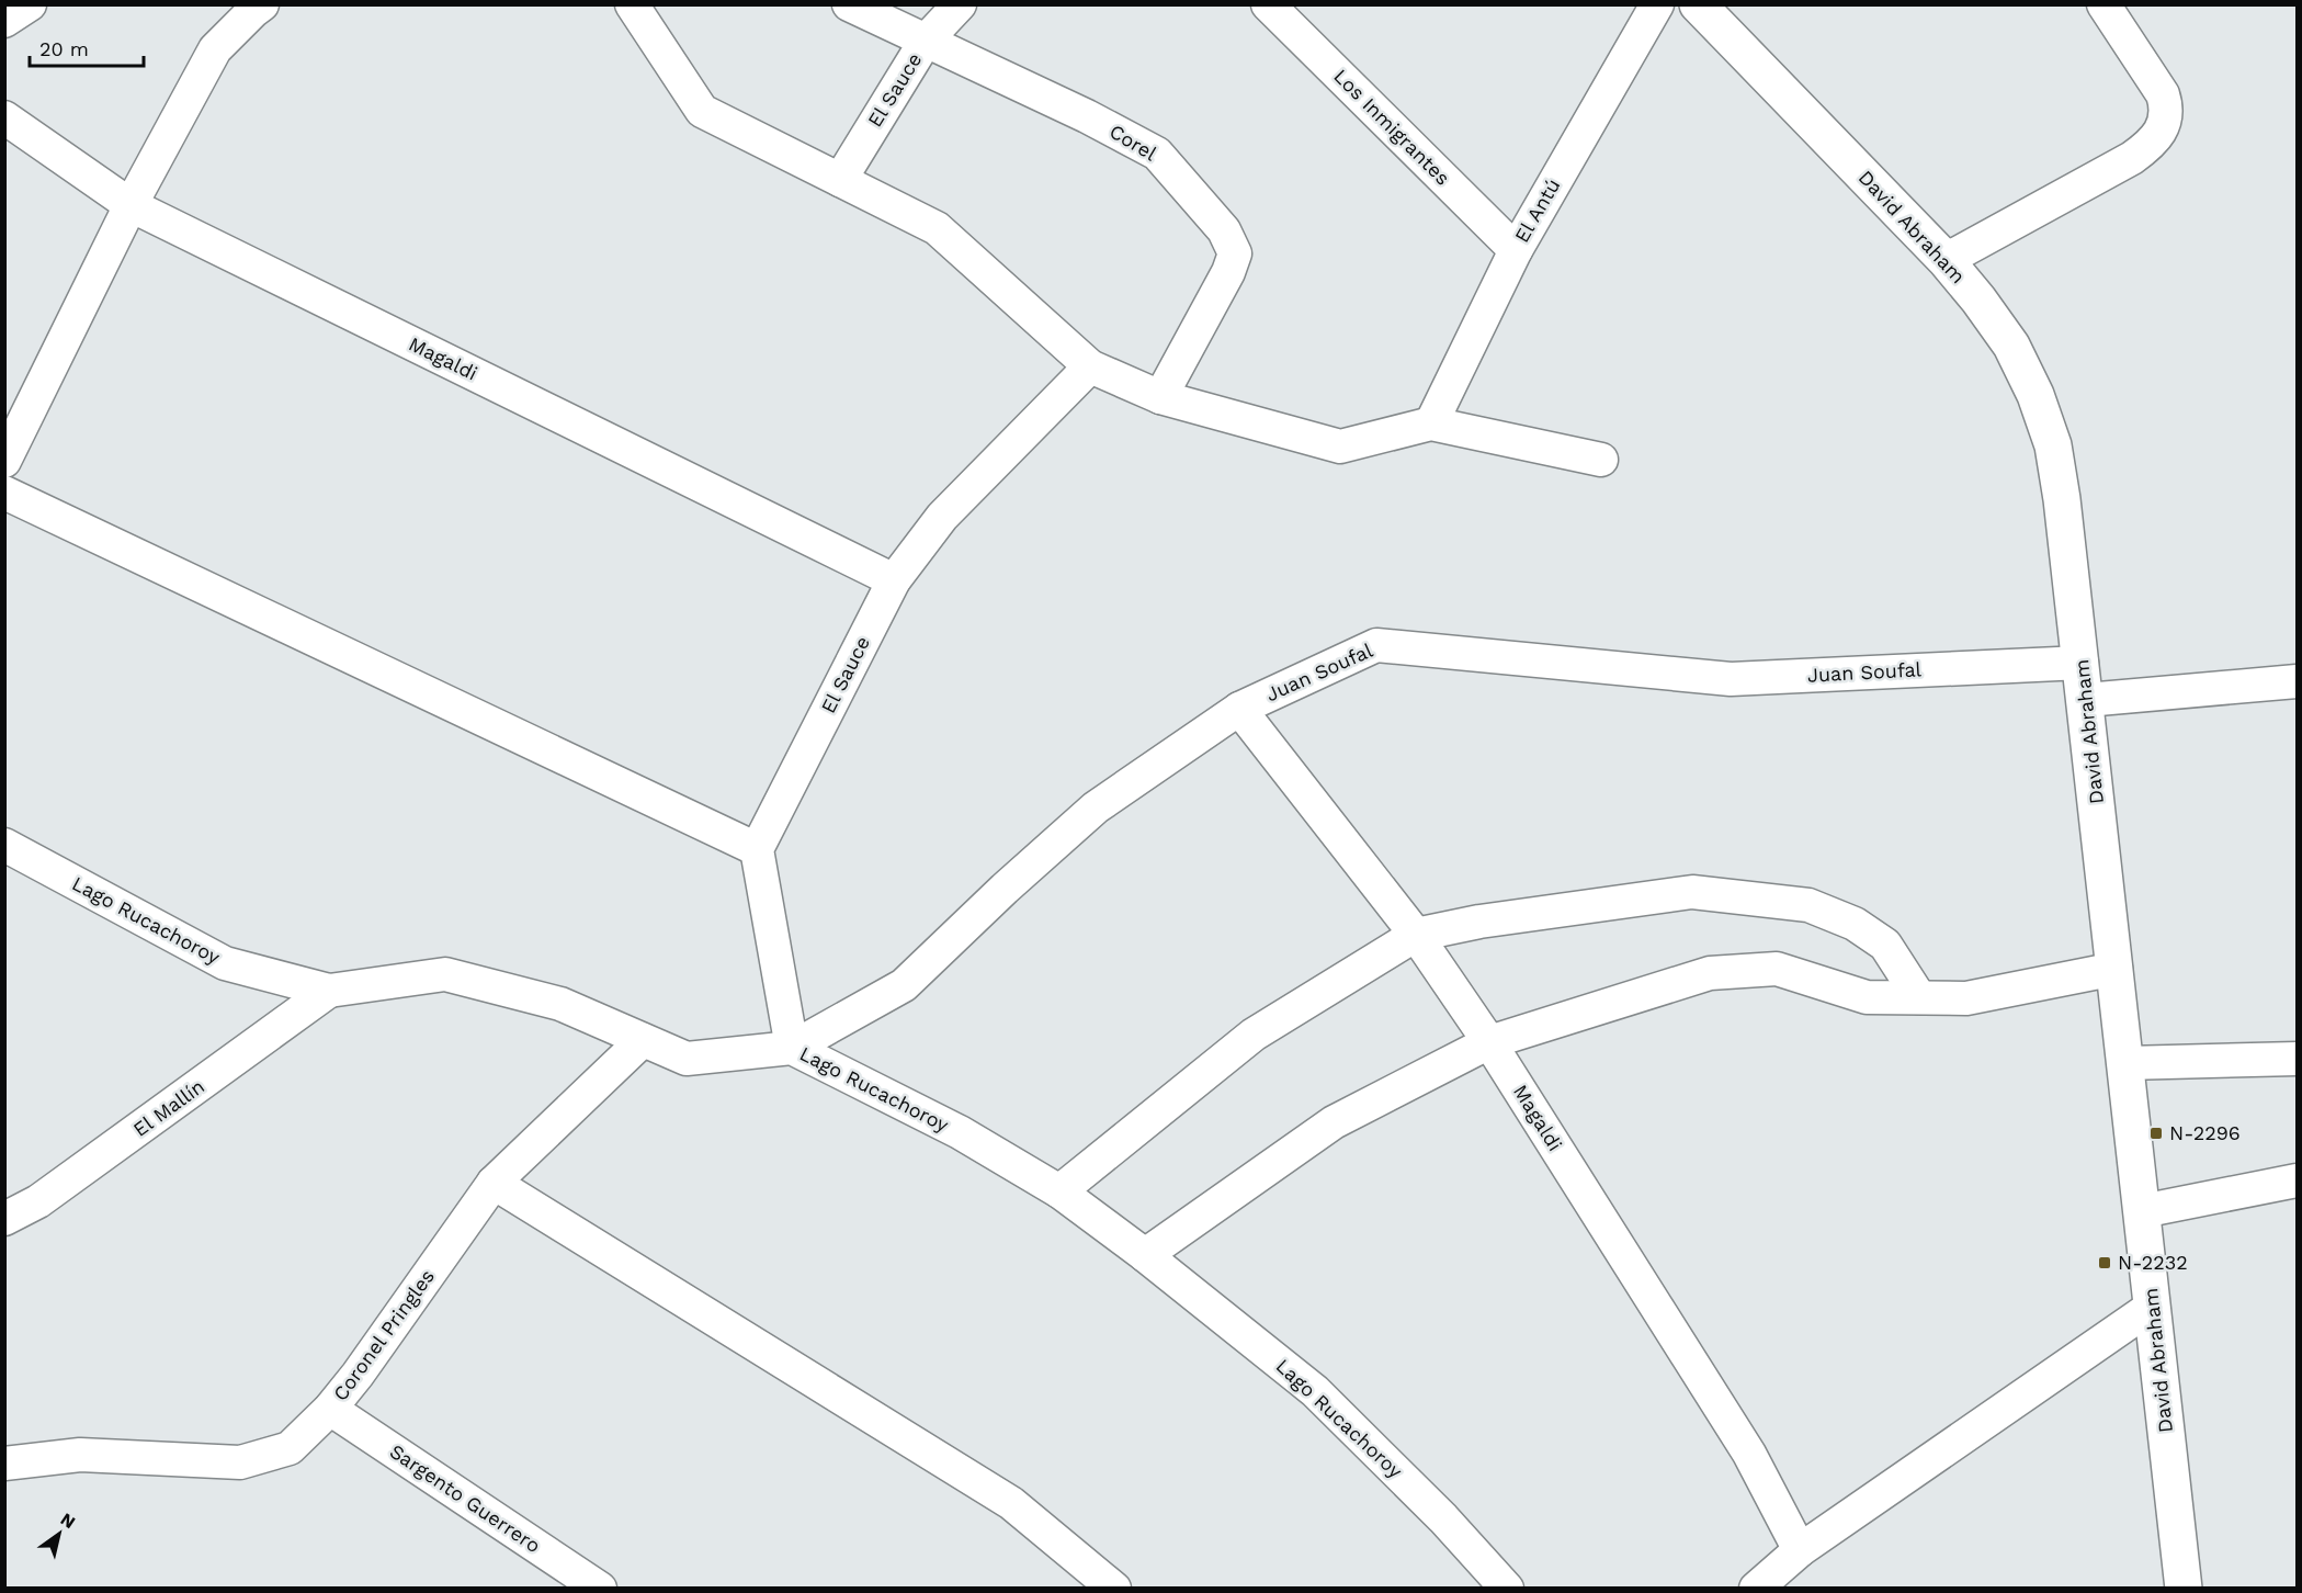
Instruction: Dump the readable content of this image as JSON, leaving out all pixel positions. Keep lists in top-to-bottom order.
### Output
{
  "streets": {
    "main road": ["David Abraham"],
    "street": [
      "El Sauce",
      "Los Inmigrantes",
      "Corel",
      "El Antú",
      "Magaldi",
      "Juan Soufal",
      "Lago Rucachoroy",
      "El Mallín",
      "Coronel Pringles",
      "Sargento Guerrero"
    ]
  },
  "crossings": [
    ["El Sauce", "Corel"],
    ["El Sauce", "Magaldi"],
    ["Los Inmigrantes", "El Antú"],
    ["David Abraham", "Juan Soufal"],
    ["Magaldi", "Juan Soufal"],
    ["Juan Soufal", "Lago Rucachoroy"],
    ["Lago Rucachoroy", "El Mallín"],
    ["Lago Rucachoroy", "Coronel Pringles"],
    ["Coronel Pringles", "Sargento Guerrero"]
  ],
  "places": {
    "transit": ["N-2296", "N-2232"]
  },
  "scale_bar": "20 m",
  "north": "top right"
}
